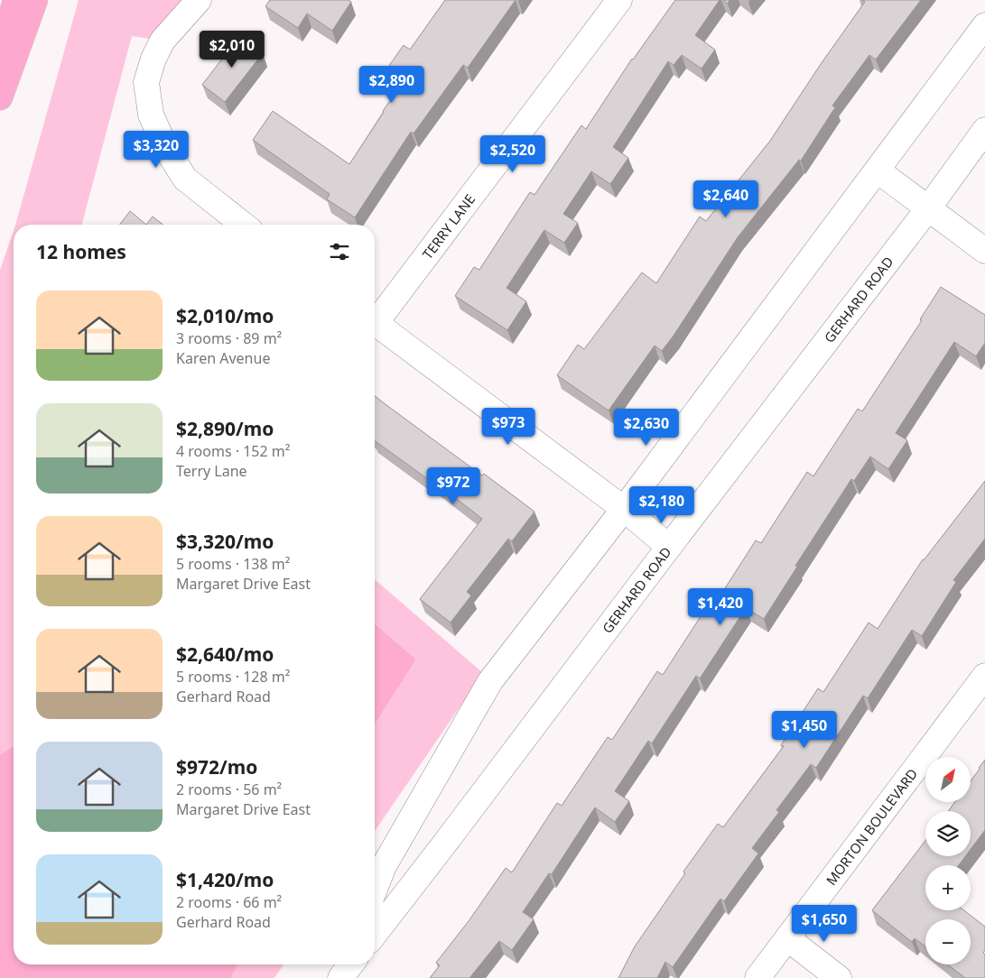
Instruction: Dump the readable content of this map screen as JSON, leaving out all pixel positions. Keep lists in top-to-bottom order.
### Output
{
  "streets": {
    "street": ["TERRY LANE", "GERHARD ROAD", "MORTON BOULEVARD"]
  },
  "north": "top right",
  "page": {
    "price": [
      "$2,010",
      "$2,890",
      "$3,320",
      "$2,520",
      "$2,640",
      "$973",
      "$2,630",
      "$972",
      "$2,180",
      "$1,420",
      "$1,450",
      "$1,650"
    ],
    "heading": "12 homes",
    "list": [
      {
        "name": "$2,010/mo",
        "note": "3 rooms · 89 m² · Karen Avenue"
      },
      {
        "name": "$2,890/mo",
        "note": "4 rooms · 152 m² · Terry Lane"
      },
      {
        "name": "$3,320/mo",
        "note": "5 rooms · 138 m² · Margaret Drive East"
      },
      {
        "name": "$2,640/mo",
        "note": "5 rooms · 128 m² · Gerhard Road"
      },
      {
        "name": "$972/mo",
        "note": "2 rooms · 56 m² · Margaret Drive East"
      },
      {
        "name": "$1,420/mo",
        "note": "2 rooms · 66 m² · Gerhard Road"
      }
    ],
    "map_buttons": ["+", "−"]
  }
}
